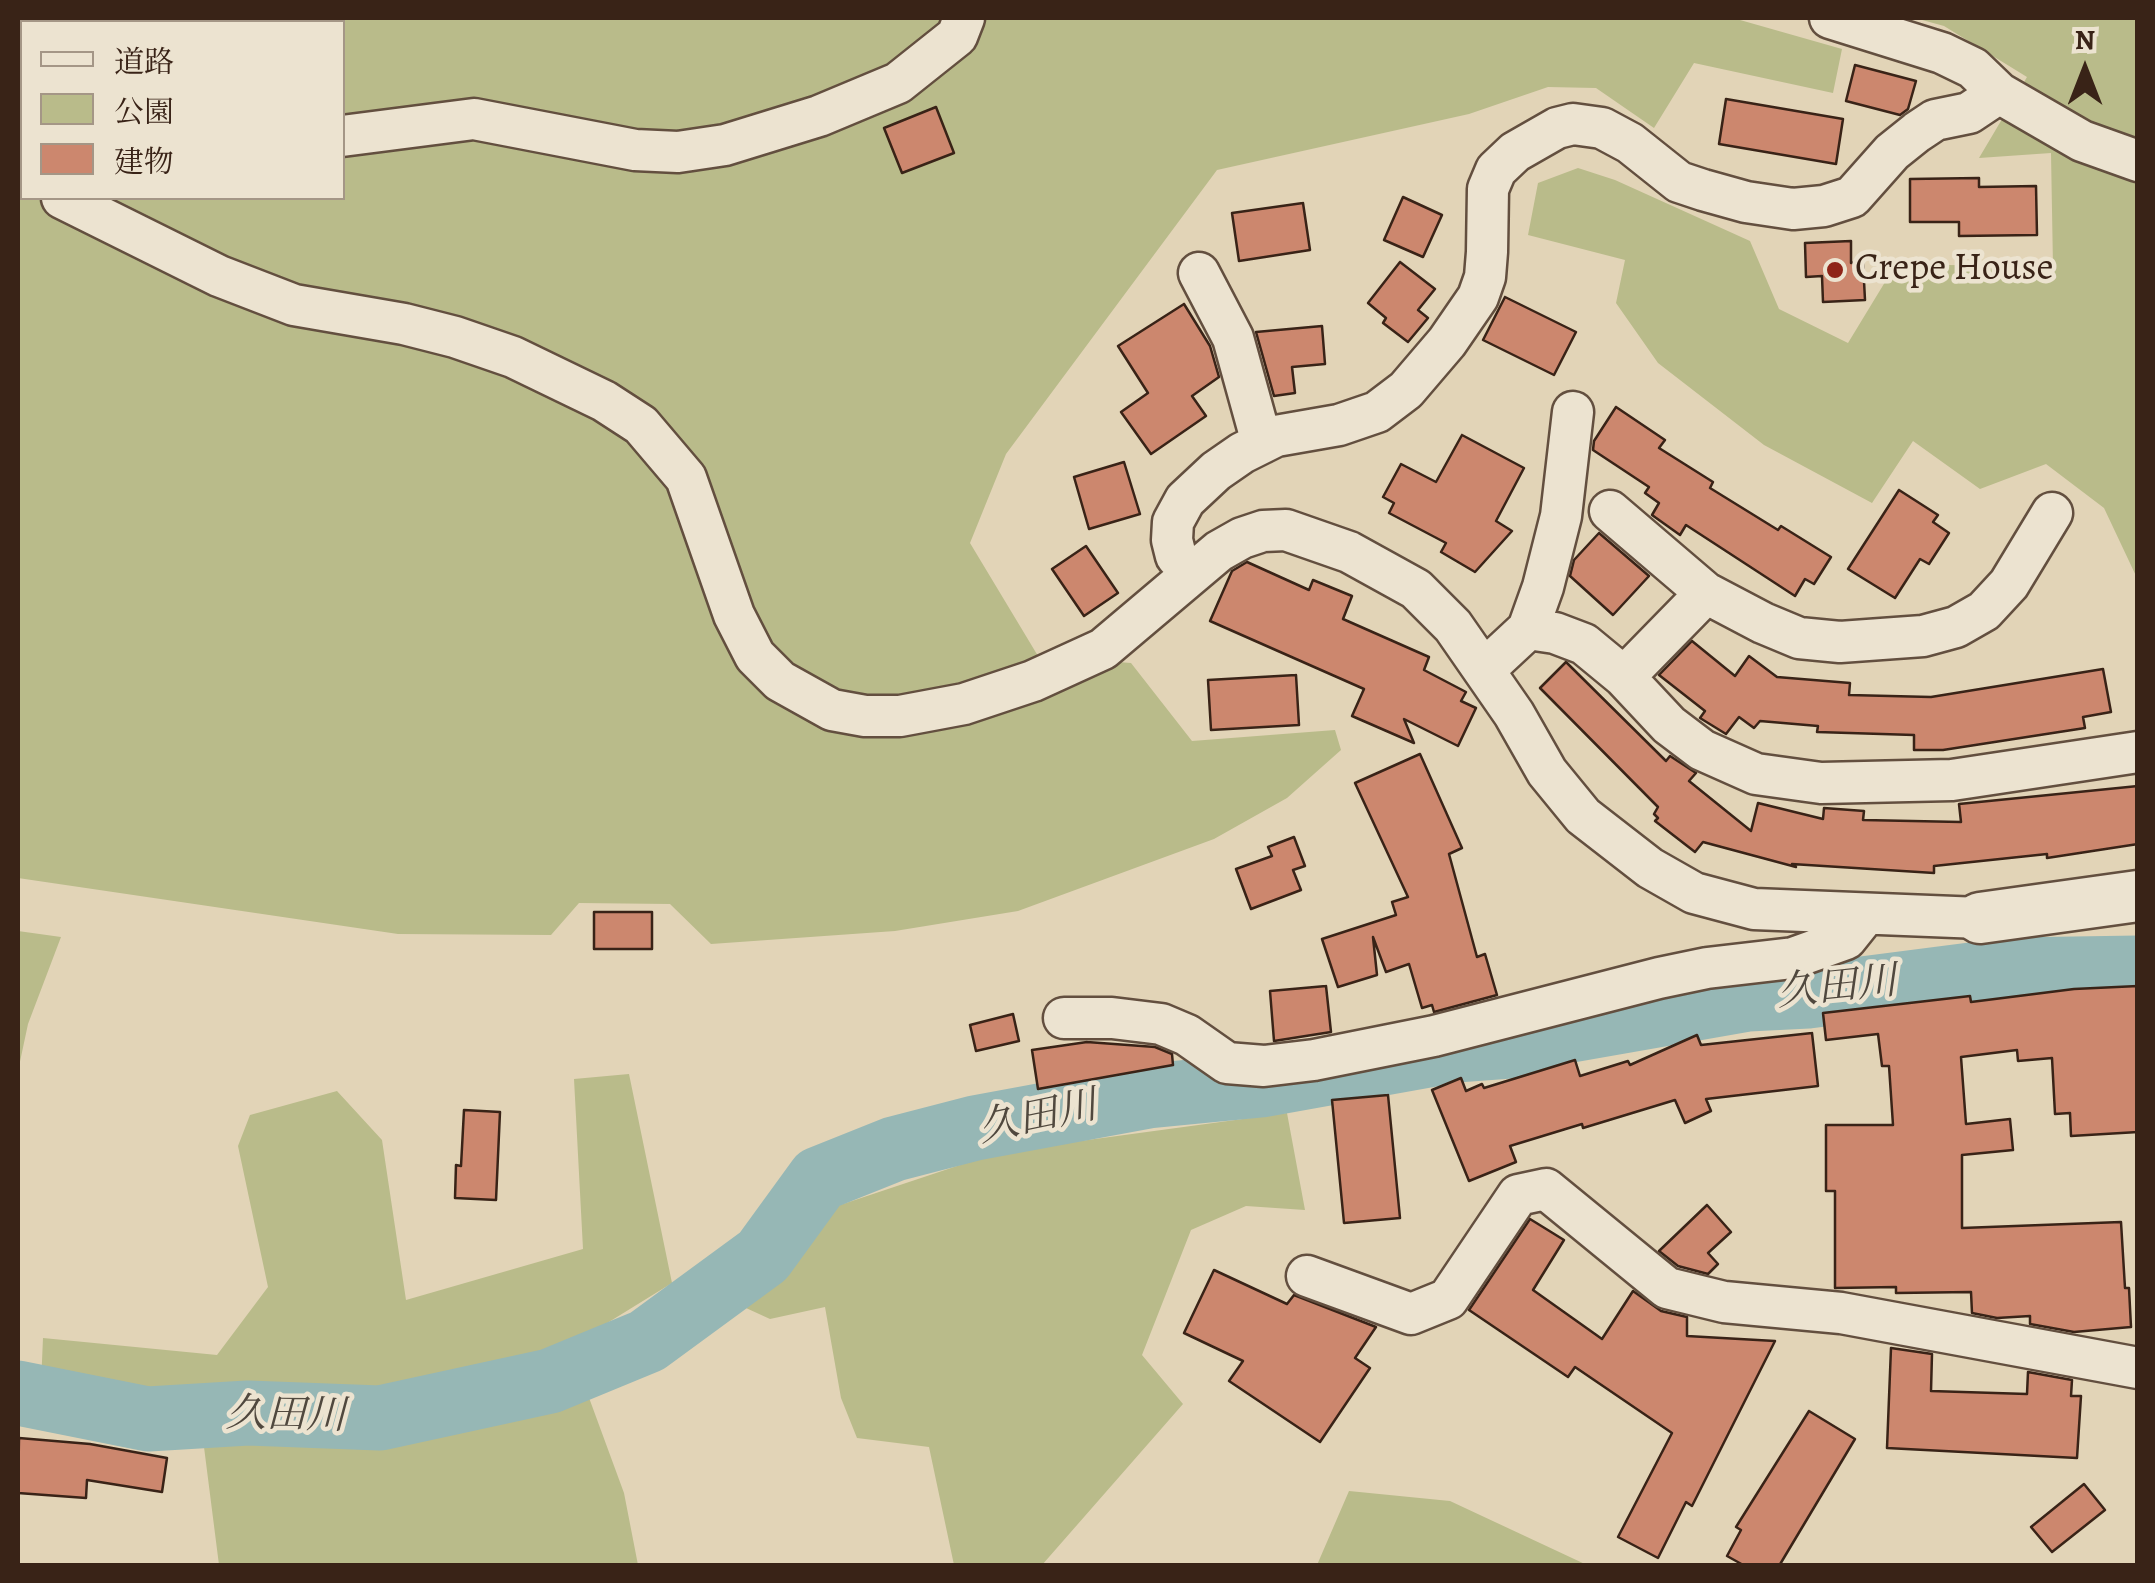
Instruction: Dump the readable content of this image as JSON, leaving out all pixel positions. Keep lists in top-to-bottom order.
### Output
{
  "water": ["久田川"],
  "places": ["Crepe House"],
  "legend": ["道路", "公園", "建物"],
  "north": "top"
}
